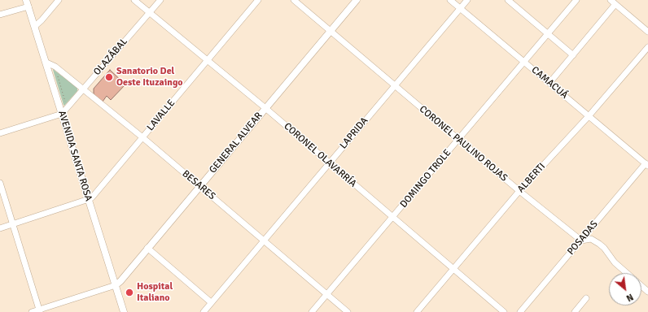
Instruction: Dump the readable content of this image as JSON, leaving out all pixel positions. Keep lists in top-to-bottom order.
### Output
{
  "streets": {
    "street": [
      "OLAZÁBAL",
      "CAMACUÁ",
      "LAVALLE",
      "LAPRIDA",
      "GENERAL ALVEAR",
      "CORONEL PAULINO ROJAS",
      "CORONEL OLAVARRÍA",
      "AVENIDA SANTA ROSA",
      "ALBERTI",
      "DOMINGO TROLE",
      "BESARES",
      "POSADAS"
    ]
  },
  "crossings": [
    ["OLAZÁBAL", "CORONEL OLAVARRÍA"],
    ["OLAZÁBAL", "AVENIDA SANTA ROSA"],
    ["OLAZÁBAL", "BESARES"],
    ["CAMACUÁ", "LAPRIDA"],
    ["CAMACUÁ", "ALBERTI"],
    ["CAMACUÁ", "DOMINGO TROLE"],
    ["CAMACUÁ", "POSADAS"],
    ["LAVALLE", "CORONEL OLAVARRÍA"],
    ["LAVALLE", "AVENIDA SANTA ROSA"],
    ["LAVALLE", "BESARES"],
    ["LAPRIDA", "CORONEL PAULINO ROJAS"],
    ["LAPRIDA", "CORONEL OLAVARRÍA"],
    ["LAPRIDA", "BESARES"],
    ["GENERAL ALVEAR", "CORONEL PAULINO ROJAS"],
    ["GENERAL ALVEAR", "CORONEL OLAVARRÍA"],
    ["GENERAL ALVEAR", "AVENIDA SANTA ROSA"],
    ["GENERAL ALVEAR", "BESARES"],
    ["CORONEL PAULINO ROJAS", "ALBERTI"],
    ["CORONEL PAULINO ROJAS", "DOMINGO TROLE"],
    ["CORONEL PAULINO ROJAS", "POSADAS"],
    ["CORONEL OLAVARRÍA", "ALBERTI"],
    ["CORONEL OLAVARRÍA", "DOMINGO TROLE"],
    ["AVENIDA SANTA ROSA", "BESARES"],
    ["DOMINGO TROLE", "BESARES"]
  ],
  "places": ["Sanatorio Del Oeste Ituzaingo", "Hospital Italiano"],
  "north": "bottom right"
}
